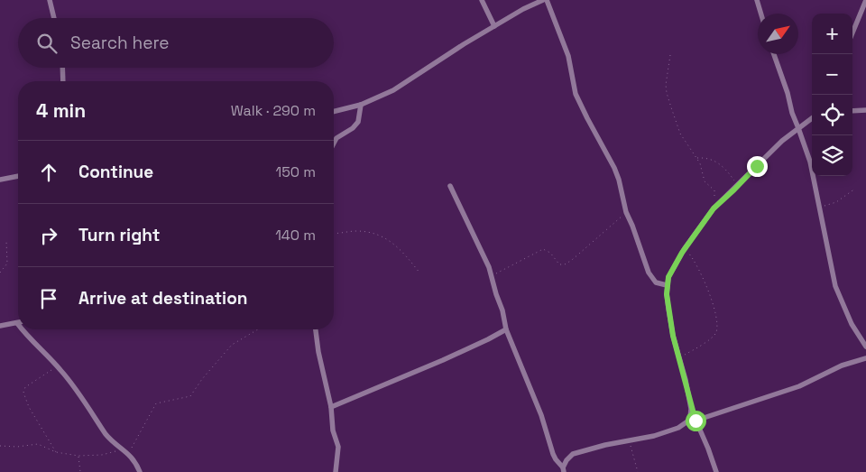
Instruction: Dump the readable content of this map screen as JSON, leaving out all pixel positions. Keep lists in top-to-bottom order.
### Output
{
  "north": "top right",
  "page": {
    "map_buttons": ["+", "−"],
    "search": "Search here",
    "heading": ["4 min", "Walk · 290 m"],
    "list": [
      ["Continue", "150 m"],
      ["Turn right", "140 m"],
      "Arrive at destination"
    ]
  }
}
